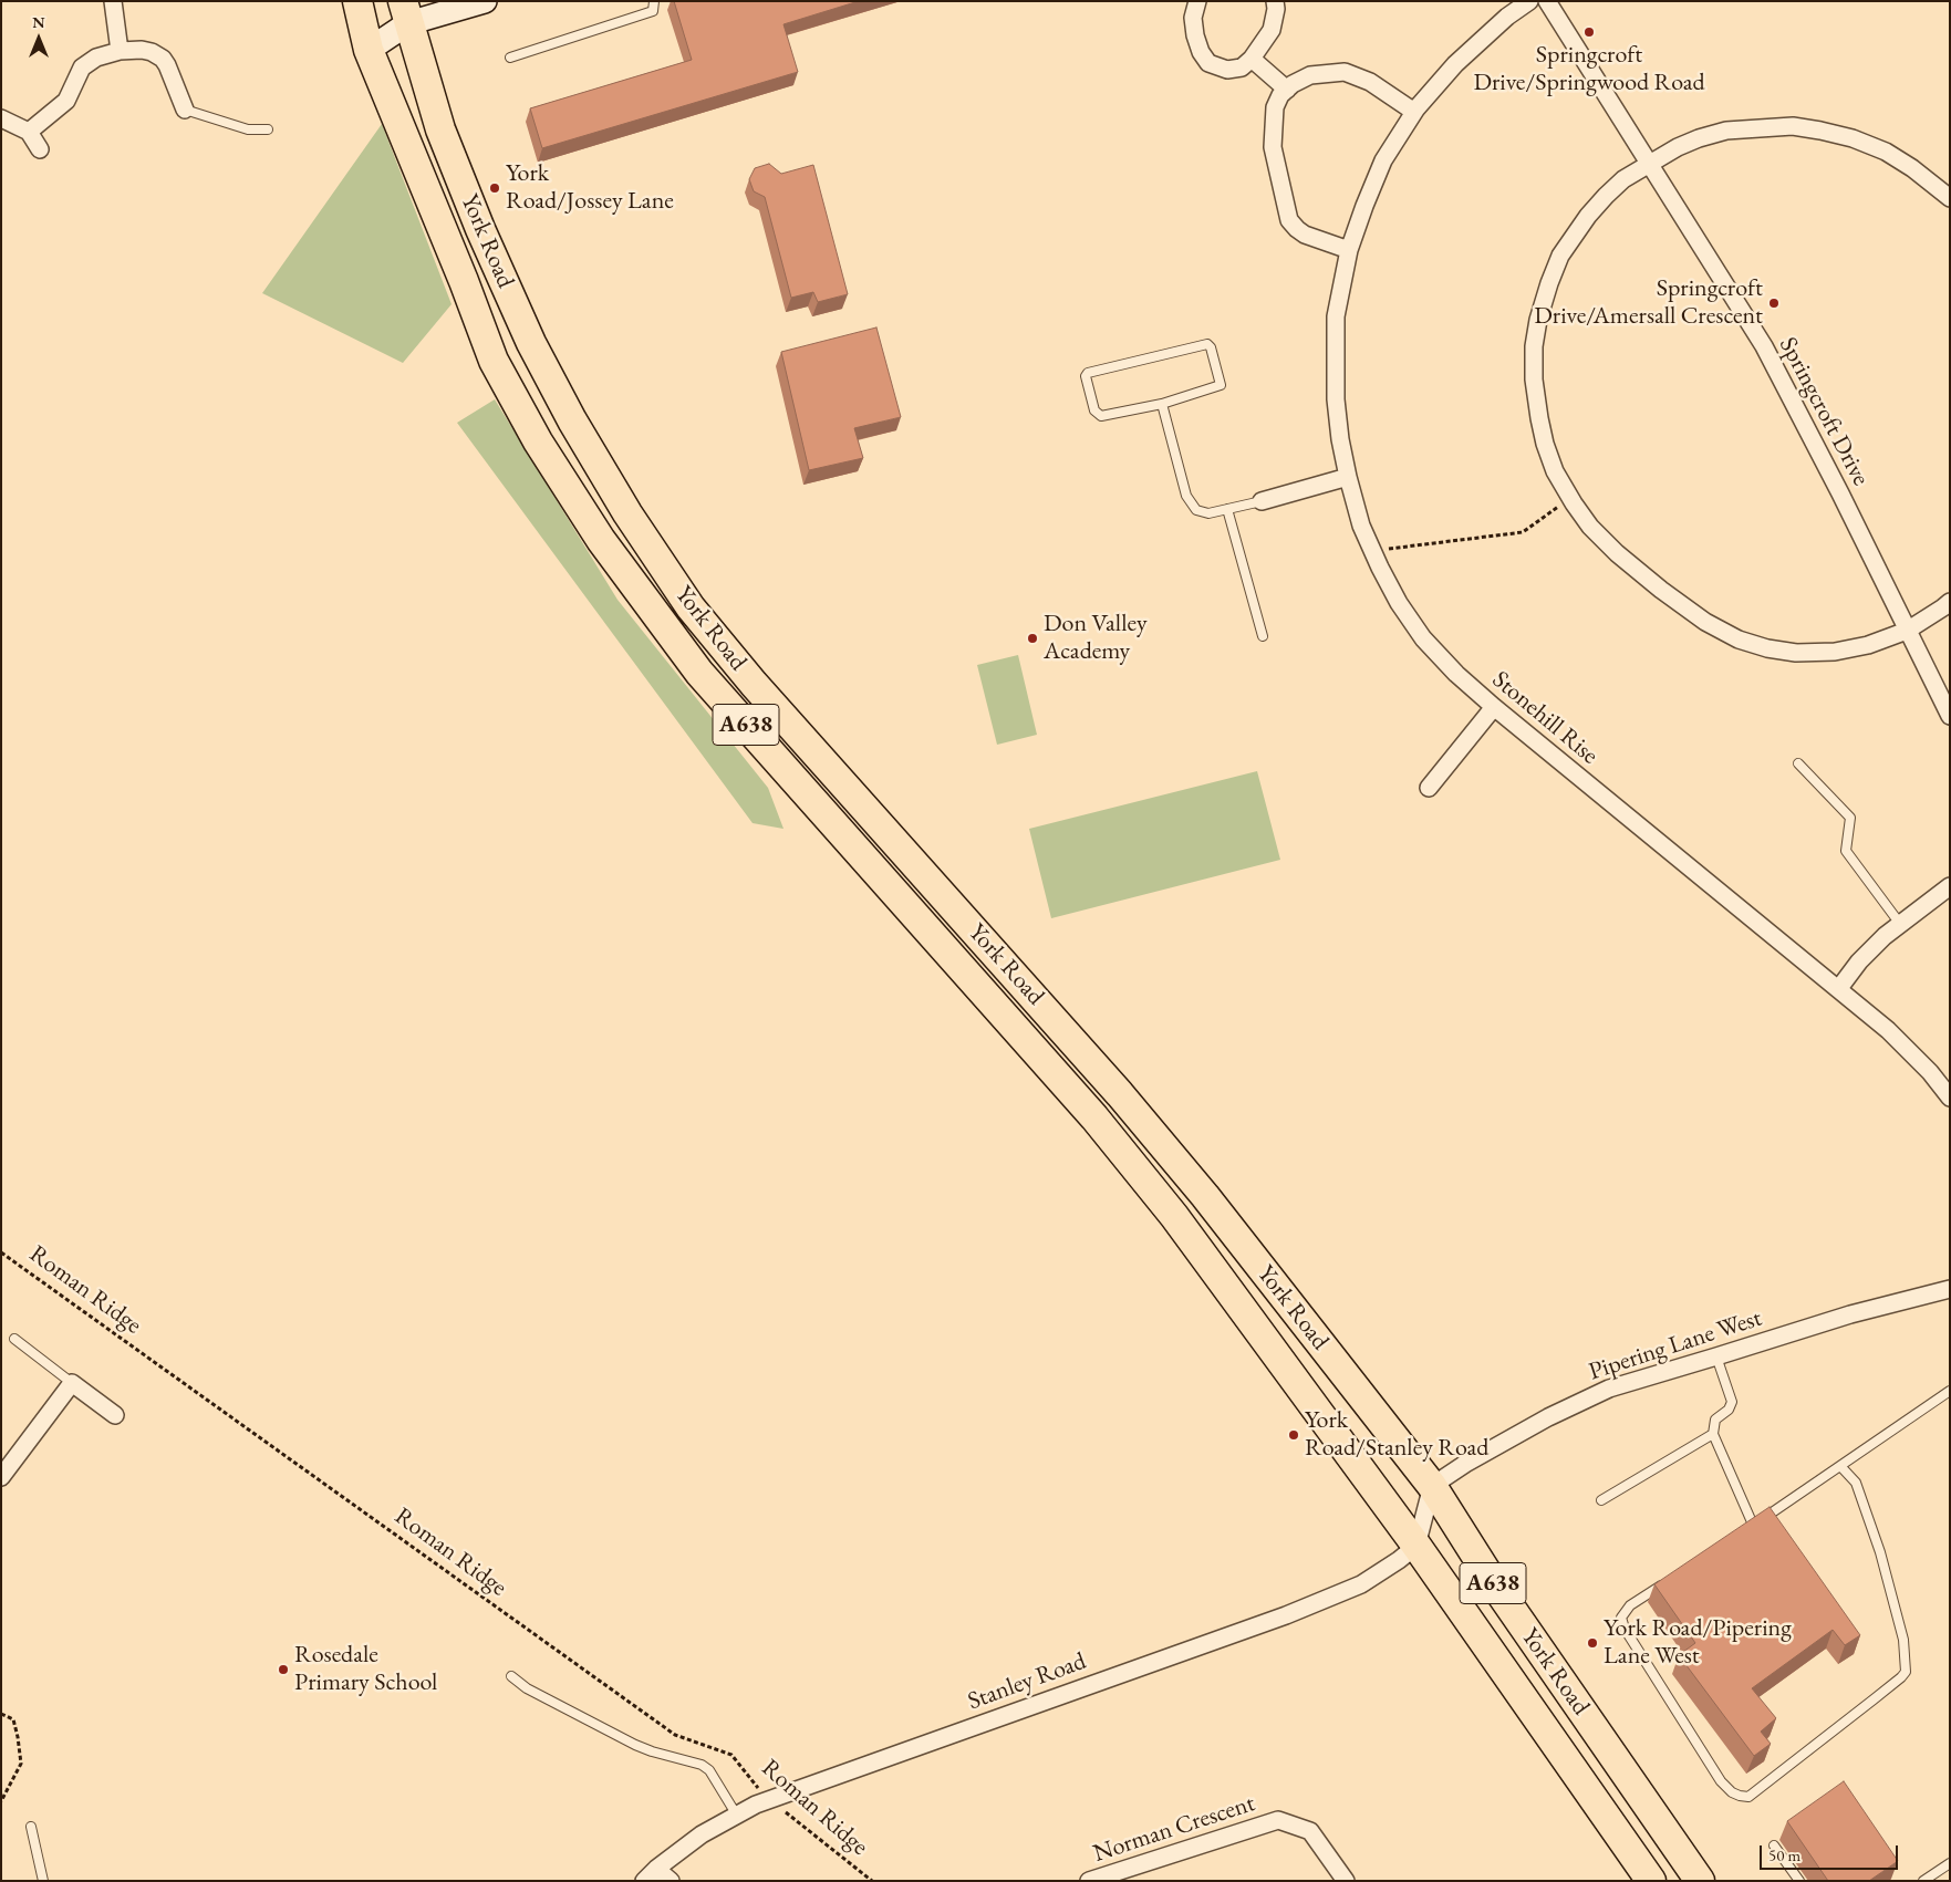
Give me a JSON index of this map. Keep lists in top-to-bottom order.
{
  "streets": {
    "highway": ["York Road", "A638"],
    "street": [
      "Springcroft Drive",
      "Stonehill Rise",
      "Pipering Lane West",
      "Stanley Road",
      "Norman Crescent"
    ],
    "path": ["Roman Ridge"]
  },
  "crossings": [
    ["York Road", "Pipering Lane West"],
    ["York Road", "Stanley Road"],
    ["Roman Ridge", "Stanley Road"]
  ],
  "places": [
    "Springcroft Drive/Springwood Road",
    "York Road/Jossey Lane",
    "Springcroft Drive/Amersall Crescent",
    "Don Valley Academy",
    "York Road/Stanley Road",
    "York Road/Pipering Lane West",
    "Rosedale Primary School"
  ],
  "scale_bar": "50 m",
  "north": "top"
}
